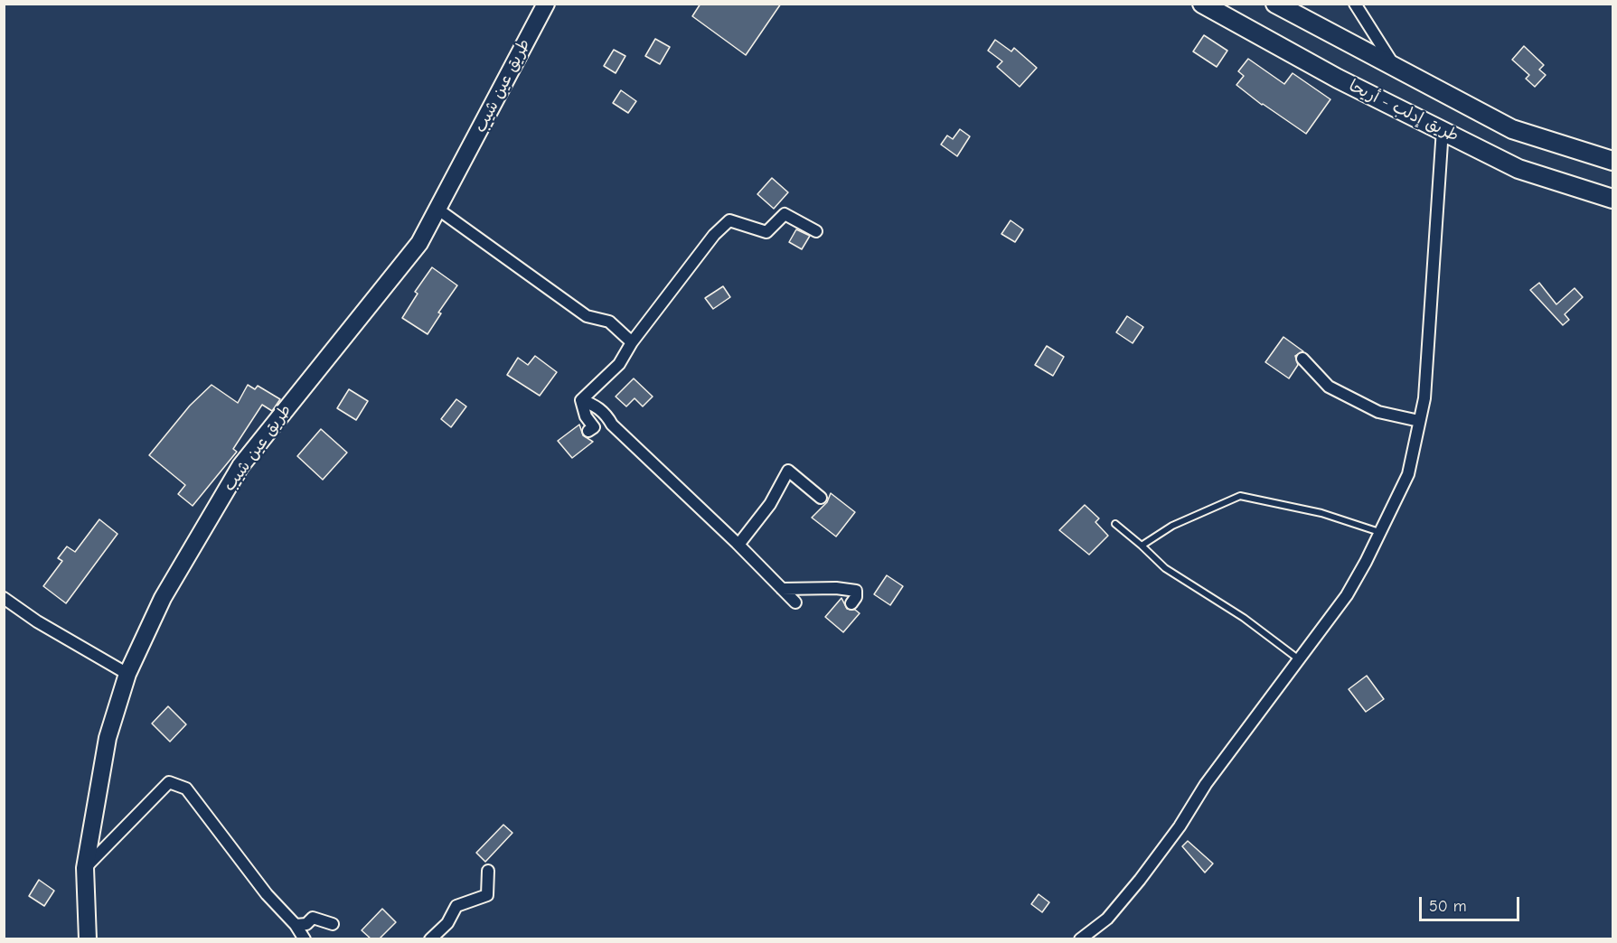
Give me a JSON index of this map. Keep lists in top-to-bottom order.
{
  "streets": {
    "main road": ["طريق عين شيب", "طريق إدلب - أريحا"]
  },
  "scale_bar": "50 m"
}
